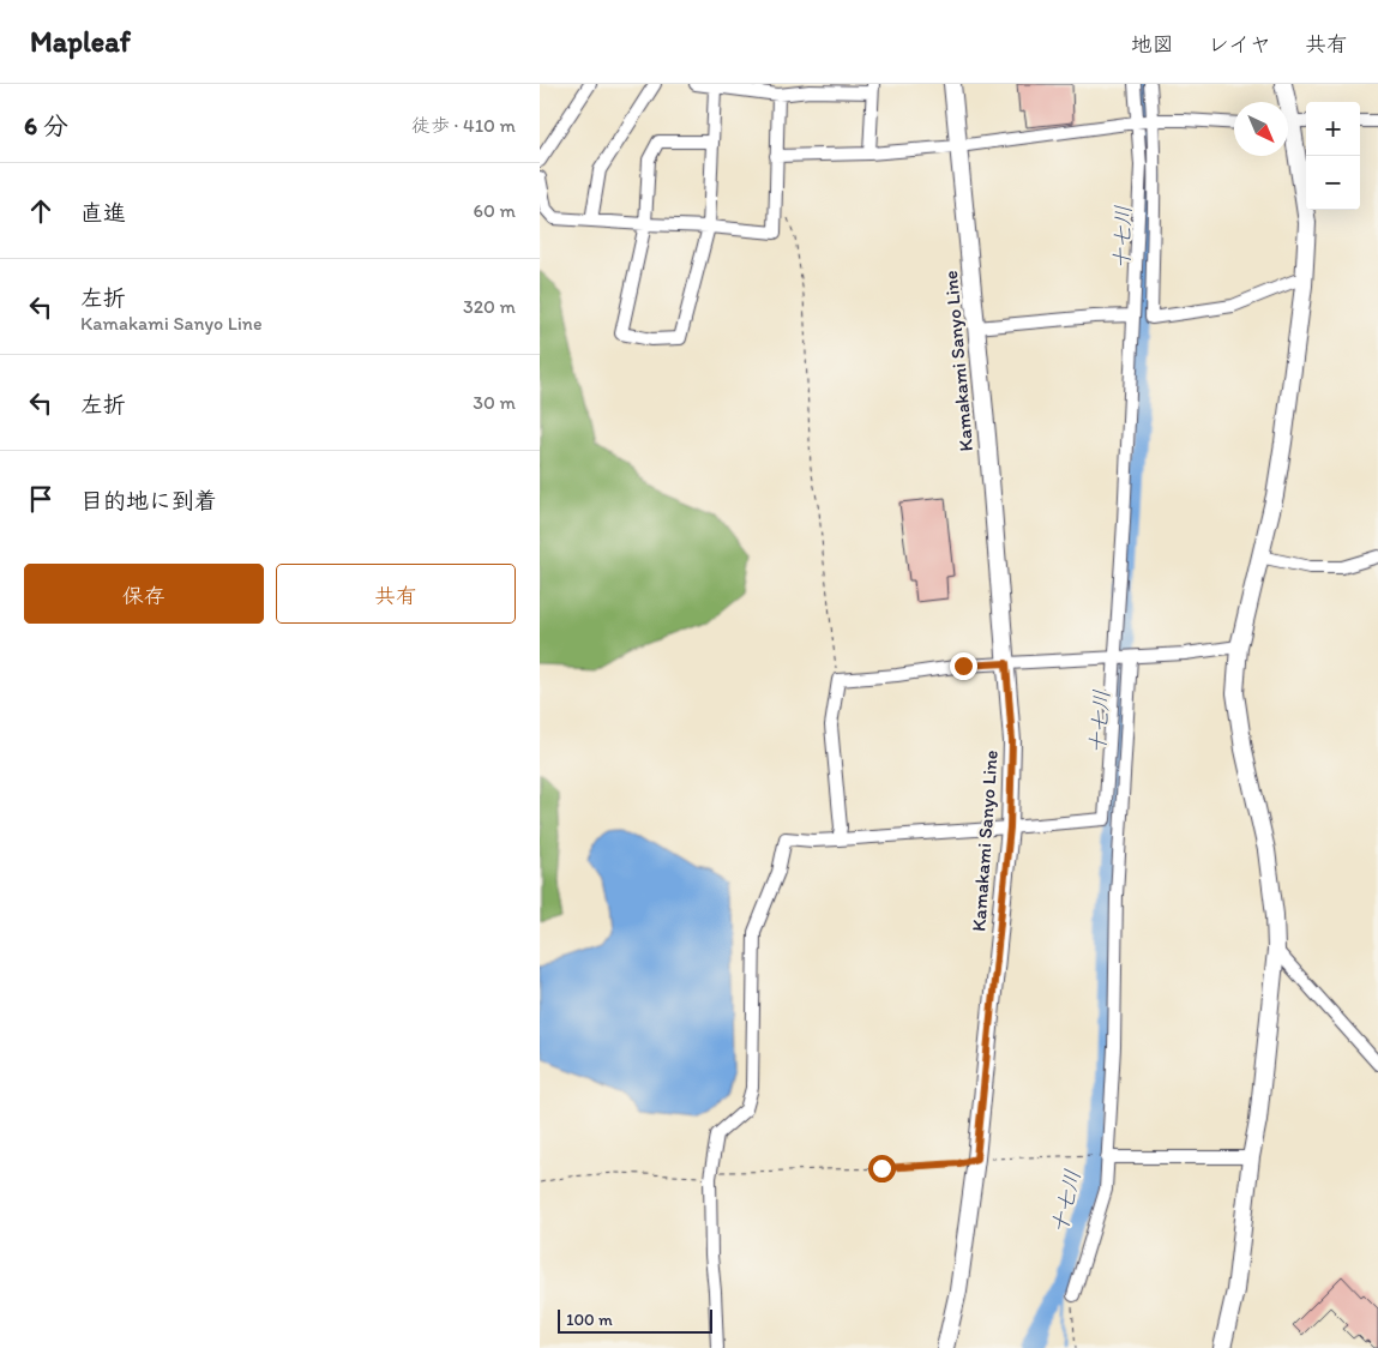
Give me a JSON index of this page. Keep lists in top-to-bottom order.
{
  "streets": {
    "street": ["Kamakami Sanyo Line"]
  },
  "water": ["十七川"],
  "scale_bar": "100 m",
  "north": "bottom right",
  "page": {
    "header": "Mapleaf",
    "nav": ["地図", "レイヤ", "共有"],
    "heading": ["6 分", "徒歩 · 410 m"],
    "map_buttons": ["+", "−"],
    "list": [
      ["直進", "60 m"],
      ["左折", "Kamakami Sanyo Line", "320 m"],
      ["左折", "30 m"],
      "目的地に到着"
    ],
    "buttons": ["保存", "共有"],
    "scale": "100 m"
  }
}
